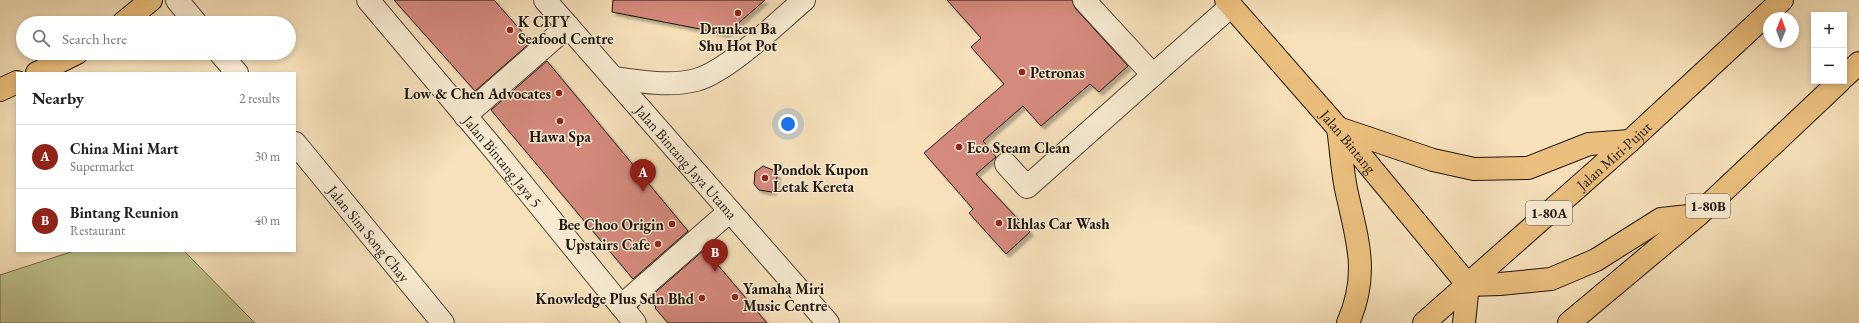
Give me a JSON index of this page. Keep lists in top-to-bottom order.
{
  "streets": {
    "main road": [
      "Jalan Bintang",
      "Jalan Miri-Pujut",
      "1-80B",
      "1-80A"
    ],
    "street": ["Jalan Bintang Jaya 5", "Jalan Bintang Jaya Utama", "Jalan Sim Song Chay"]
  },
  "crossings": [
    ["Jalan Bintang", "Jalan Miri-Pujut"]
  ],
  "places": [
    "Drunken Ba Shu Hot Pot",
    "K CITY Seafood Centre",
    "Petronas",
    "Low & Chen Advocates",
    "Hawa Spa",
    "Eco Steam Clean",
    "Pondok Kupon Letak Kereta",
    "Ikhlas Car Wash",
    "Bee Choo Origin",
    "Upstairs Cafe",
    "Yamaha Miri Music Centre",
    "Knowledge Plus Sdn Bhd"
  ],
  "north": "top",
  "page": {
    "map_buttons": ["+", "−"],
    "search": "Search here",
    "heading": ["Nearby", "2 results"],
    "list": [
      {
        "mark": "A",
        "name": "China Mini Mart",
        "note": "Supermarket",
        "value": "30 m"
      },
      {
        "mark": "B",
        "name": "Bintang Reunion",
        "note": "Restaurant",
        "value": "40 m"
      }
    ],
    "pins": ["A", "B"]
  }
}
